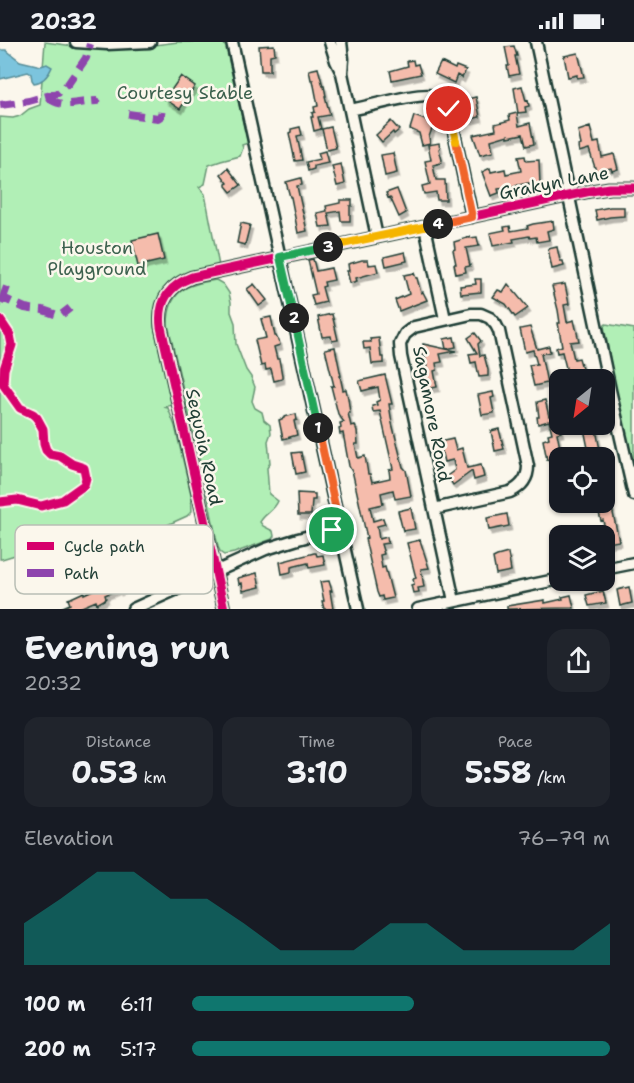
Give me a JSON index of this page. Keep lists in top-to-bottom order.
{
  "streets": {
    "street": ["Grakyn Lane", "Sagamore Road", "Sequoia Road"]
  },
  "crossings": [
    ["Grakyn Lane", "Sequoia Road"]
  ],
  "parks": ["Courtesy Stable", "Houston Playground"],
  "legend": ["Cycle path", "Path"],
  "north": "bottom left",
  "page": {
    "status": "20:32",
    "pins": [
      "4",
      "3",
      "2",
      "1"
    ],
    "heading": ["Evening run", "20:32"],
    "stats": [
      ["Distance", "0.53 km"],
      ["Time", "3:10"],
      ["Pace", "5:58 /km"]
    ],
    "chart": ["Elevation", "76–79 m"],
    "list": [
      {
        "name": "100 m",
        "note": "6:11"
      },
      {
        "name": "200 m",
        "note": "5:17"
      }
    ]
  }
}
